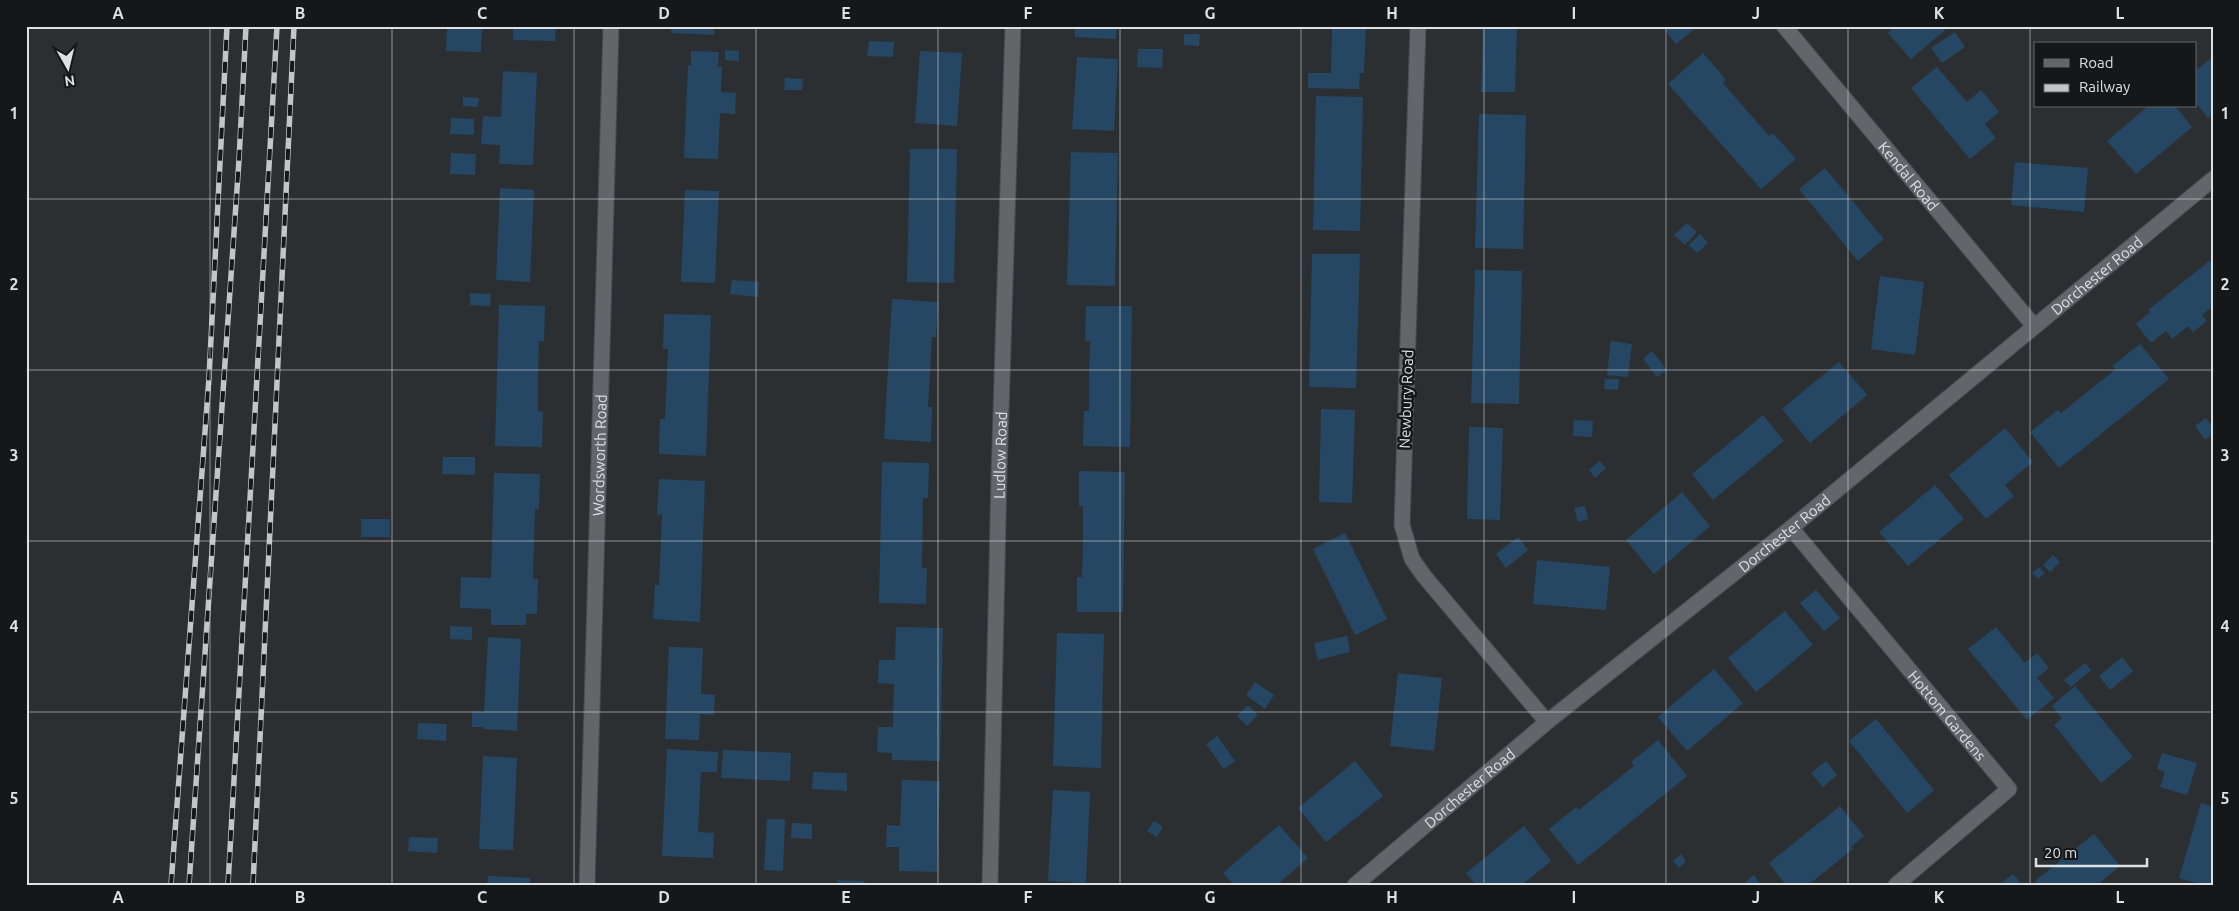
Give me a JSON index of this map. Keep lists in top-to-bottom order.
{
  "streets": {
    "street": [
      "Kendal Road",
      "Dorchester Road",
      "Newbury Road",
      "Wordsworth Road",
      "Ludlow Road",
      "Hottom Gardens"
    ]
  },
  "crossings": [
    ["Kendal Road", "Dorchester Road"],
    ["Dorchester Road", "Newbury Road"],
    ["Dorchester Road", "Hottom Gardens"]
  ],
  "legend": ["Road", "Railway"],
  "scale_bar": "20 m",
  "north": "bottom",
  "grid": {
    "columns": [
      "A",
      "B",
      "C",
      "D",
      "E",
      "F",
      "G",
      "H",
      "I",
      "J",
      "K",
      "L"
    ],
    "rows": [
      "1",
      "2",
      "3",
      "4",
      "5"
    ]
  }
}
